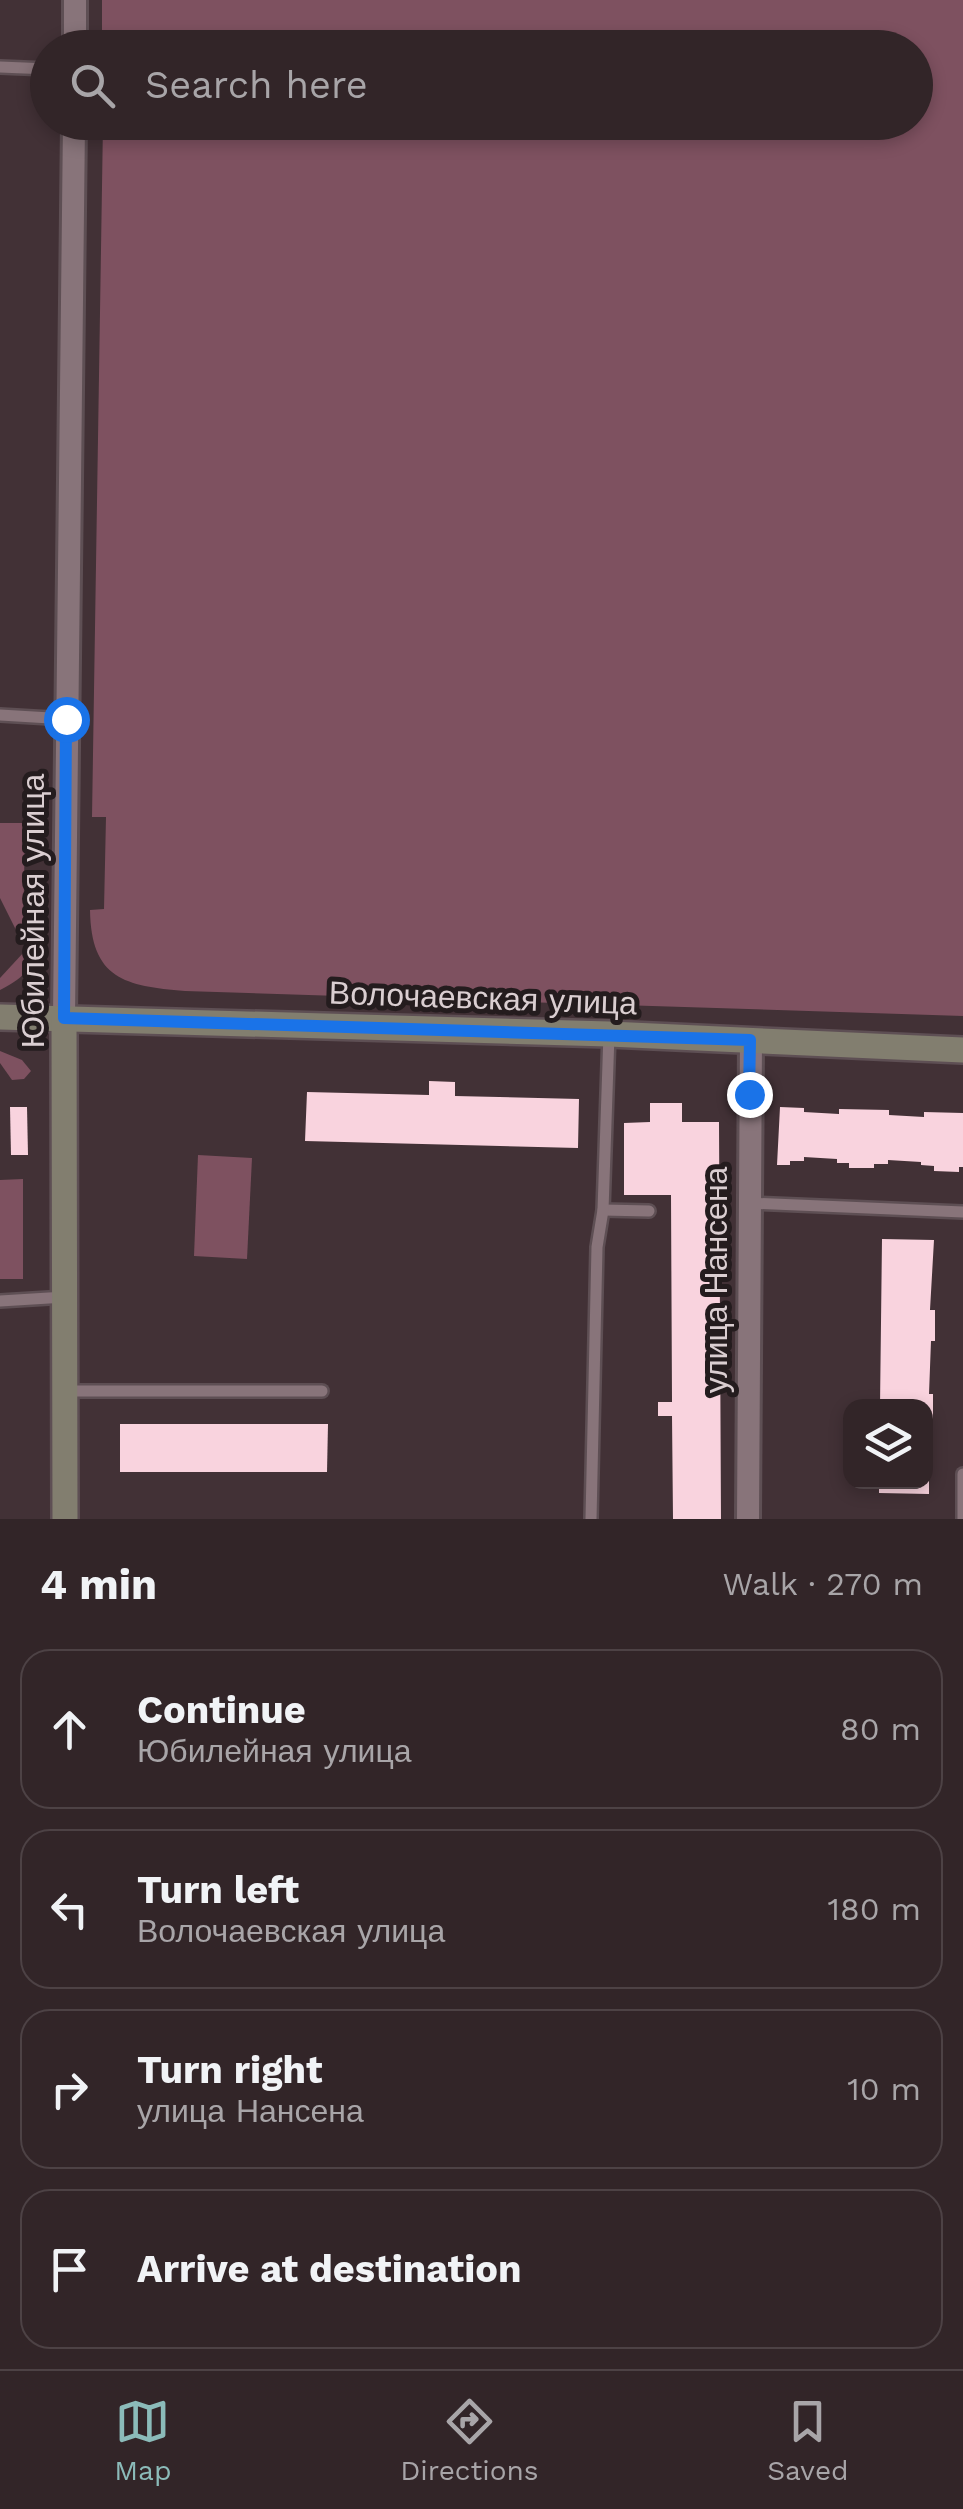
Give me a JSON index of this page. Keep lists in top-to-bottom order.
{
  "streets": {
    "street": ["Юбилейная улица", "Волочаевская улица", "улица Нансена"]
  },
  "crossings": [
    ["Юбилейная улица", "Волочаевская улица"],
    ["Волочаевская улица", "улица Нансена"]
  ],
  "page": {
    "search": "Search here",
    "heading": ["4 min", "Walk · 270 m"],
    "list": [
      ["Continue", "Юбилейная улица", "80 m"],
      ["Turn left", "Волочаевская улица", "180 m"],
      ["Turn right", "улица Нансена", "10 m"],
      "Arrive at destination"
    ],
    "nav": ["Map", "Directions", "Saved"]
  }
}
